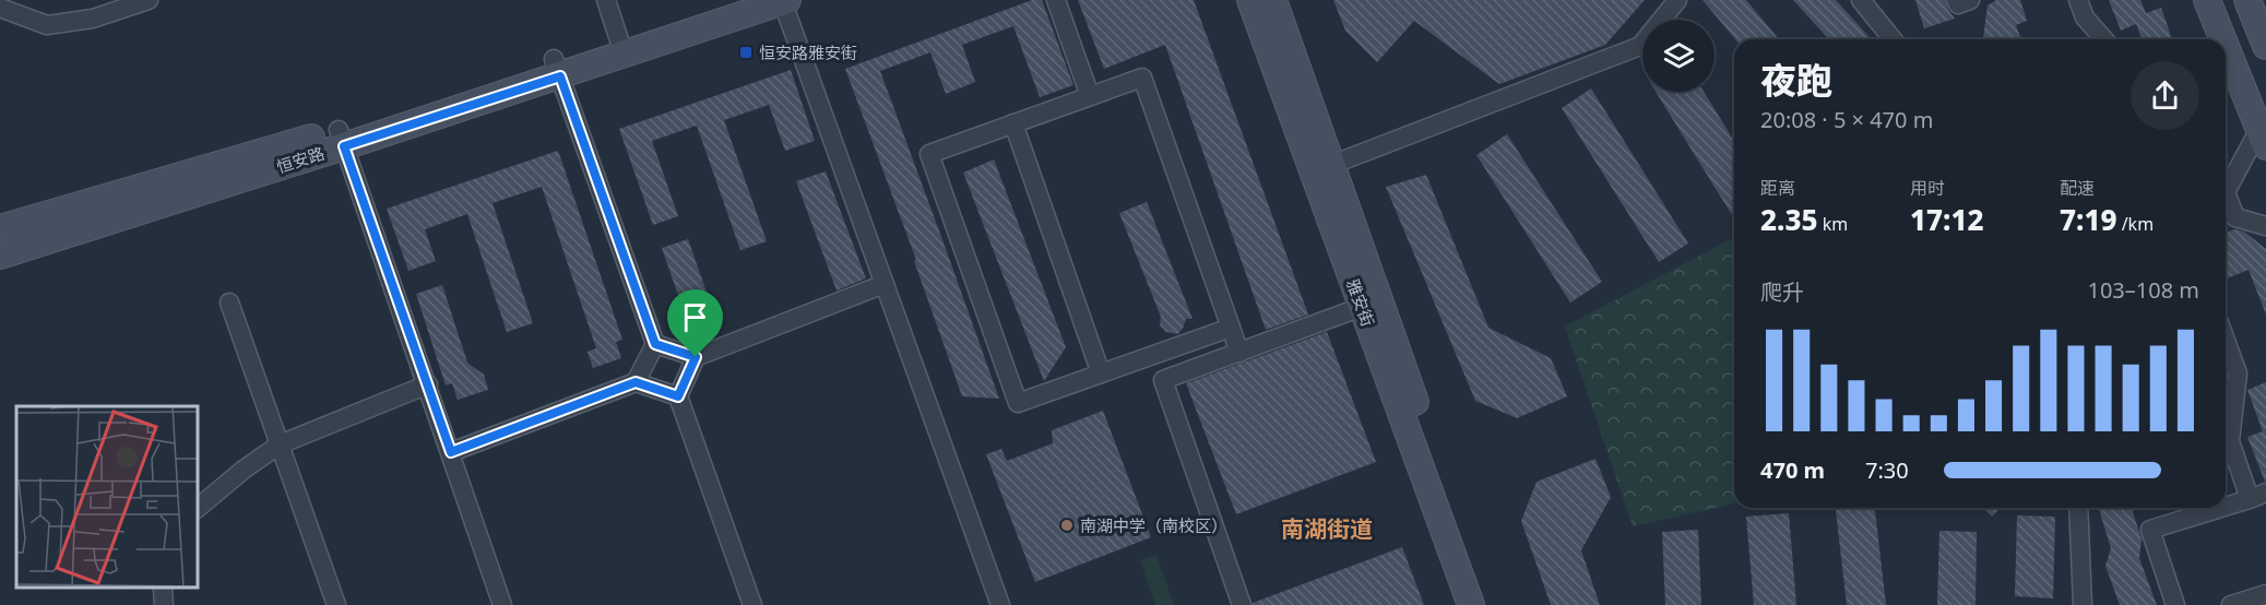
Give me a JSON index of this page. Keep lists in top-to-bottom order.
{
  "streets": {
    "main road": ["恒安路", "雅安街"]
  },
  "districts": ["南湖街道"],
  "places": {
    "transit": ["恒安路雅安街"],
    "other": ["南湖中学（南校区）"]
  },
  "page": {
    "heading": ["夜跑", "20:08 · 5 × 470 m"],
    "stats": [
      ["距离", "2.35 km"],
      ["用时", "17:12"],
      ["配速", "7:19 /km"]
    ],
    "chart": ["爬升", "103–108 m"],
    "list": [
      {
        "name": "470 m",
        "note": "7:30"
      }
    ]
  }
}
